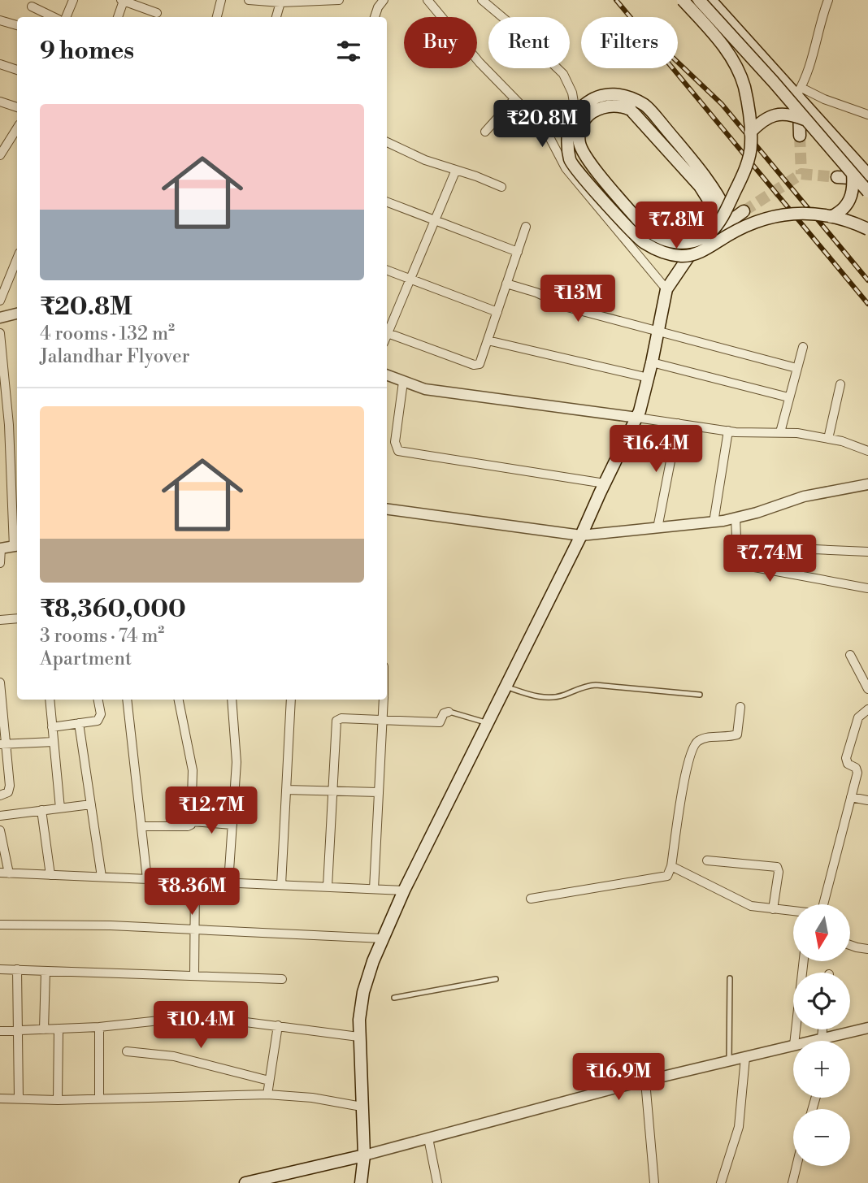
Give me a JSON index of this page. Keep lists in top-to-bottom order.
{
  "north": "bottom",
  "page": {
    "chip": ["Buy", "Rent", "Filters"],
    "heading": "9 homes",
    "list": [
      {
        "name": "₹20.8M",
        "note": "4 rooms · 132 m² · Jalandhar Flyover"
      },
      {
        "name": "₹8,360,000",
        "note": "3 rooms · 74 m² · Apartment"
      }
    ],
    "price": [
      "₹20.8M",
      "₹7.8M",
      "₹13M",
      "₹16.4M",
      "₹7.74M",
      "₹12.7M",
      "₹8.36M",
      "₹10.4M",
      "₹16.9M"
    ],
    "map_buttons": ["+", "−"]
  }
}
